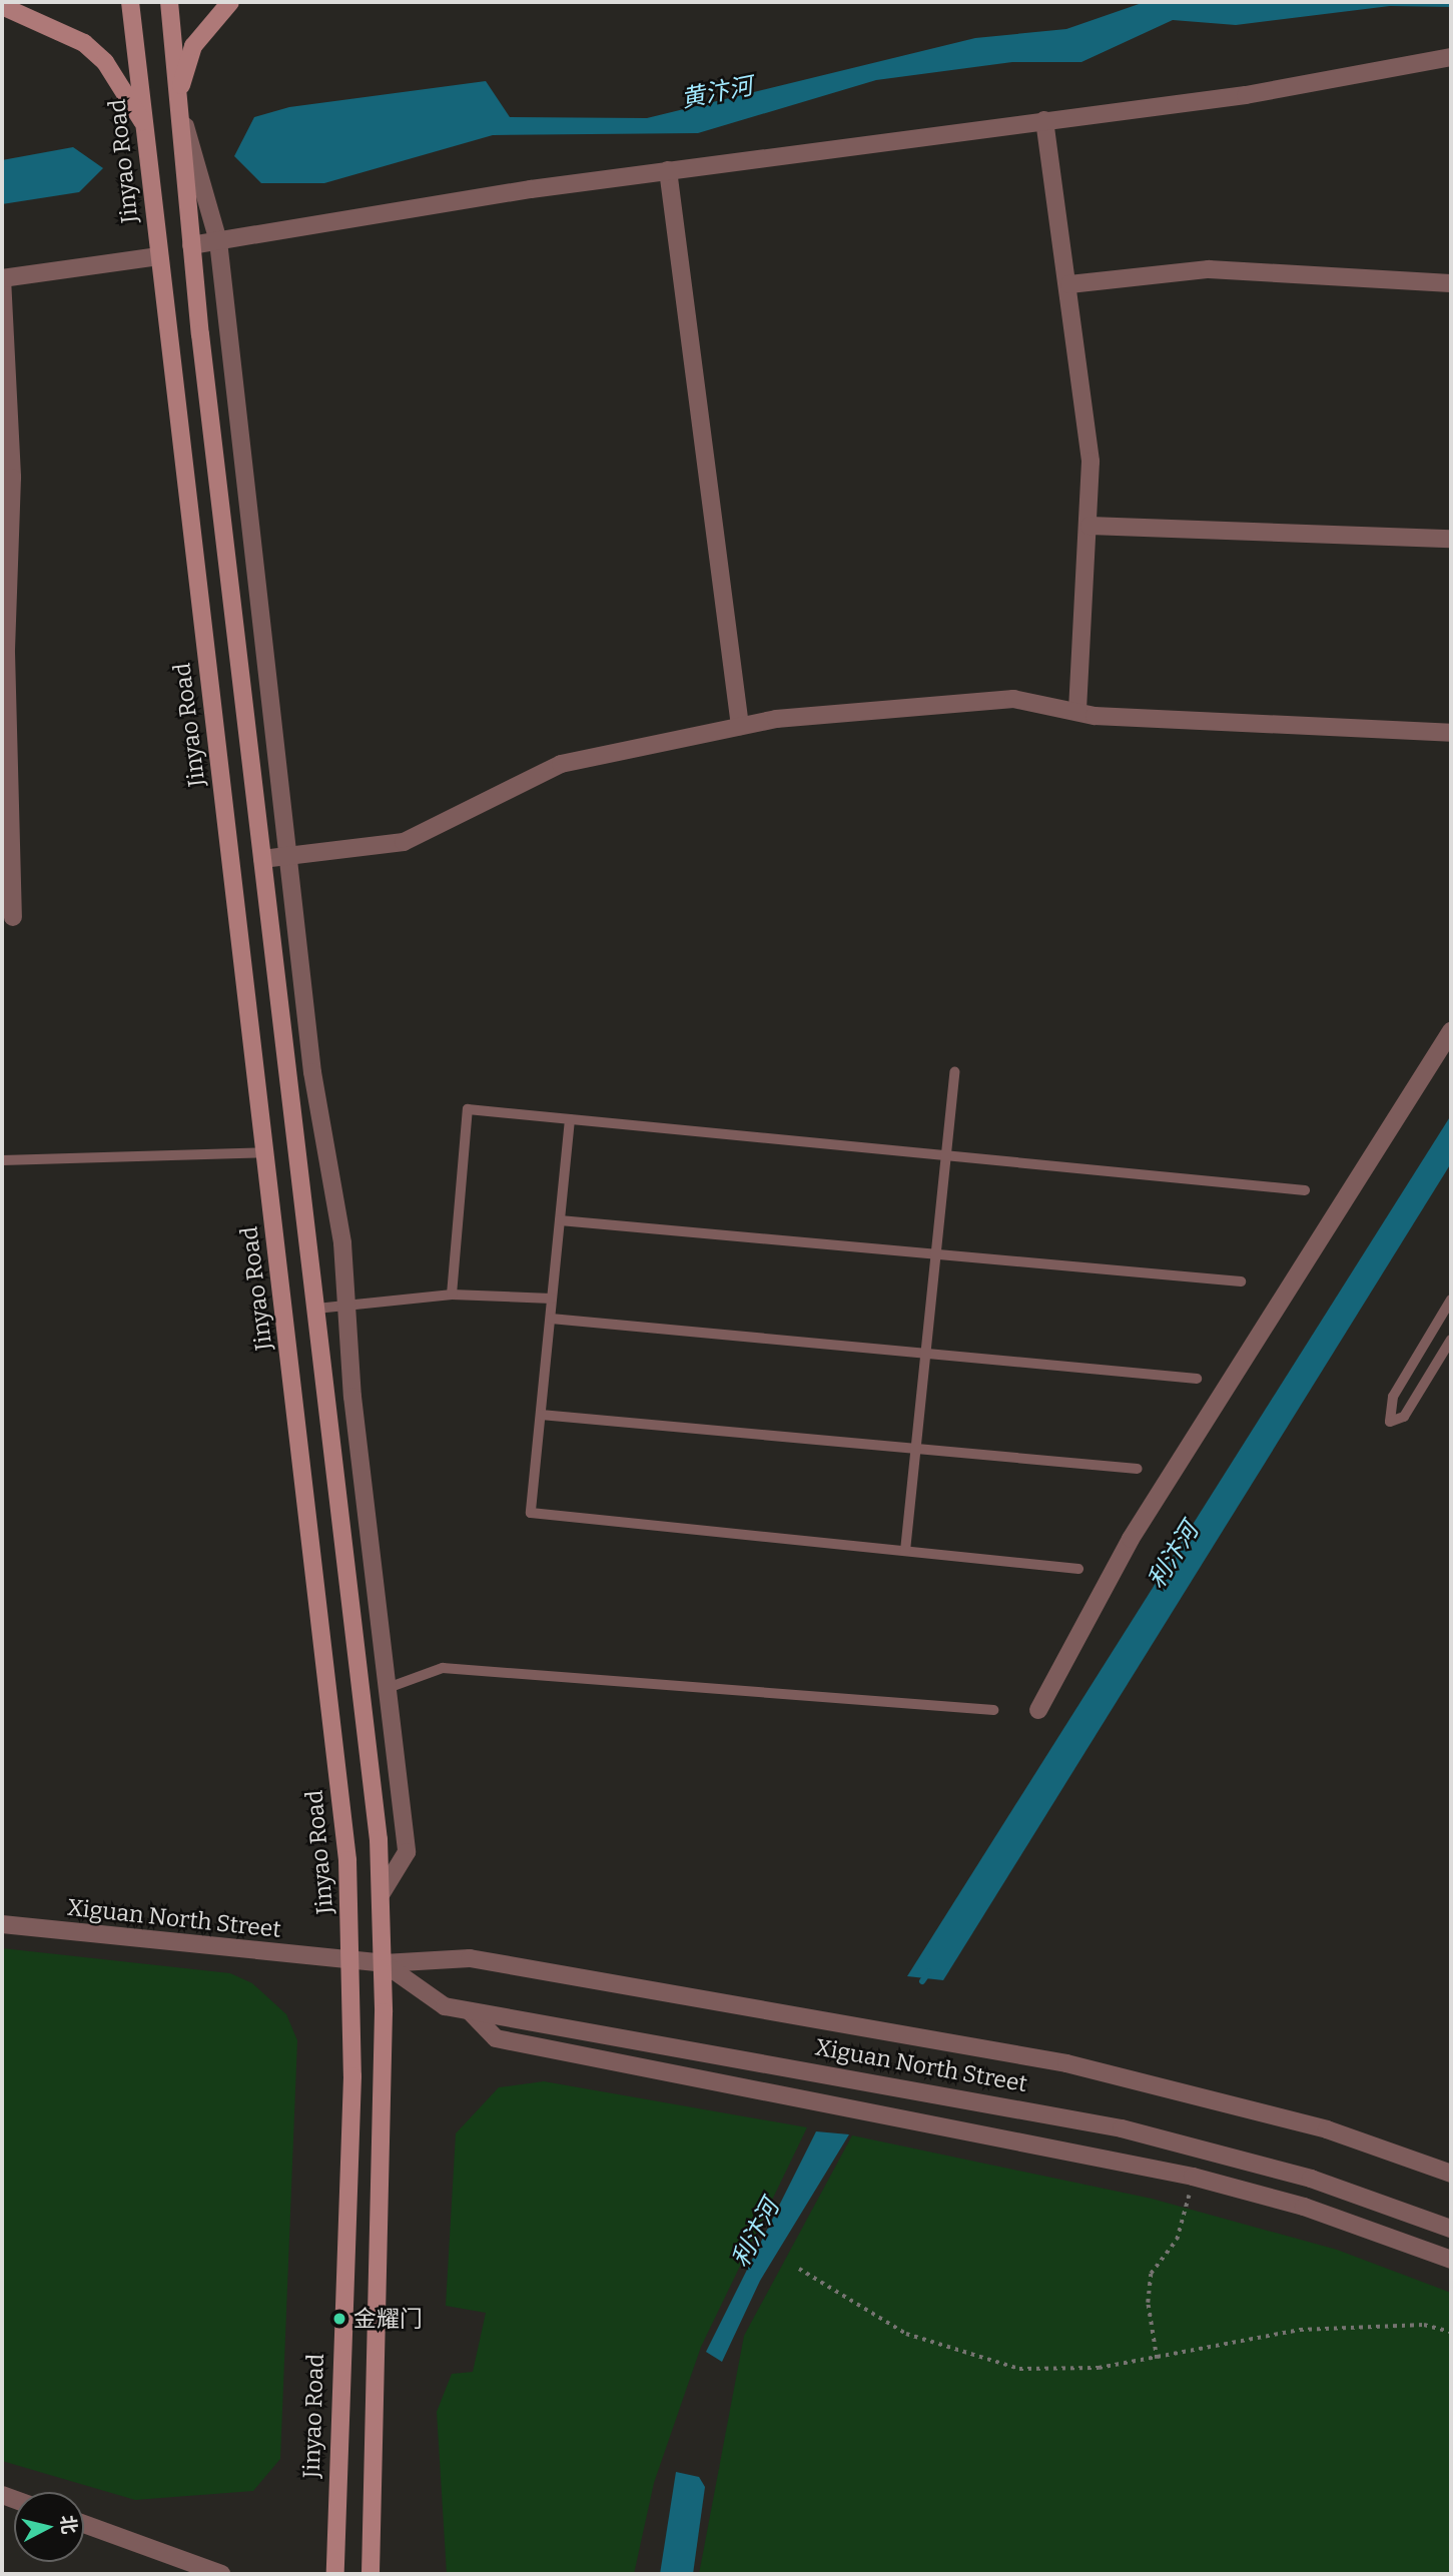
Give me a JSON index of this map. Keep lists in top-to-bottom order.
{
  "streets": {
    "main road": ["Jinyao Road"],
    "street": ["Xiguan North Street"]
  },
  "crossings": [
    ["Jinyao Road", "Xiguan North Street"]
  ],
  "water": ["黄汴河", "利汴河"],
  "places": ["金耀门"],
  "north": "right"
}
